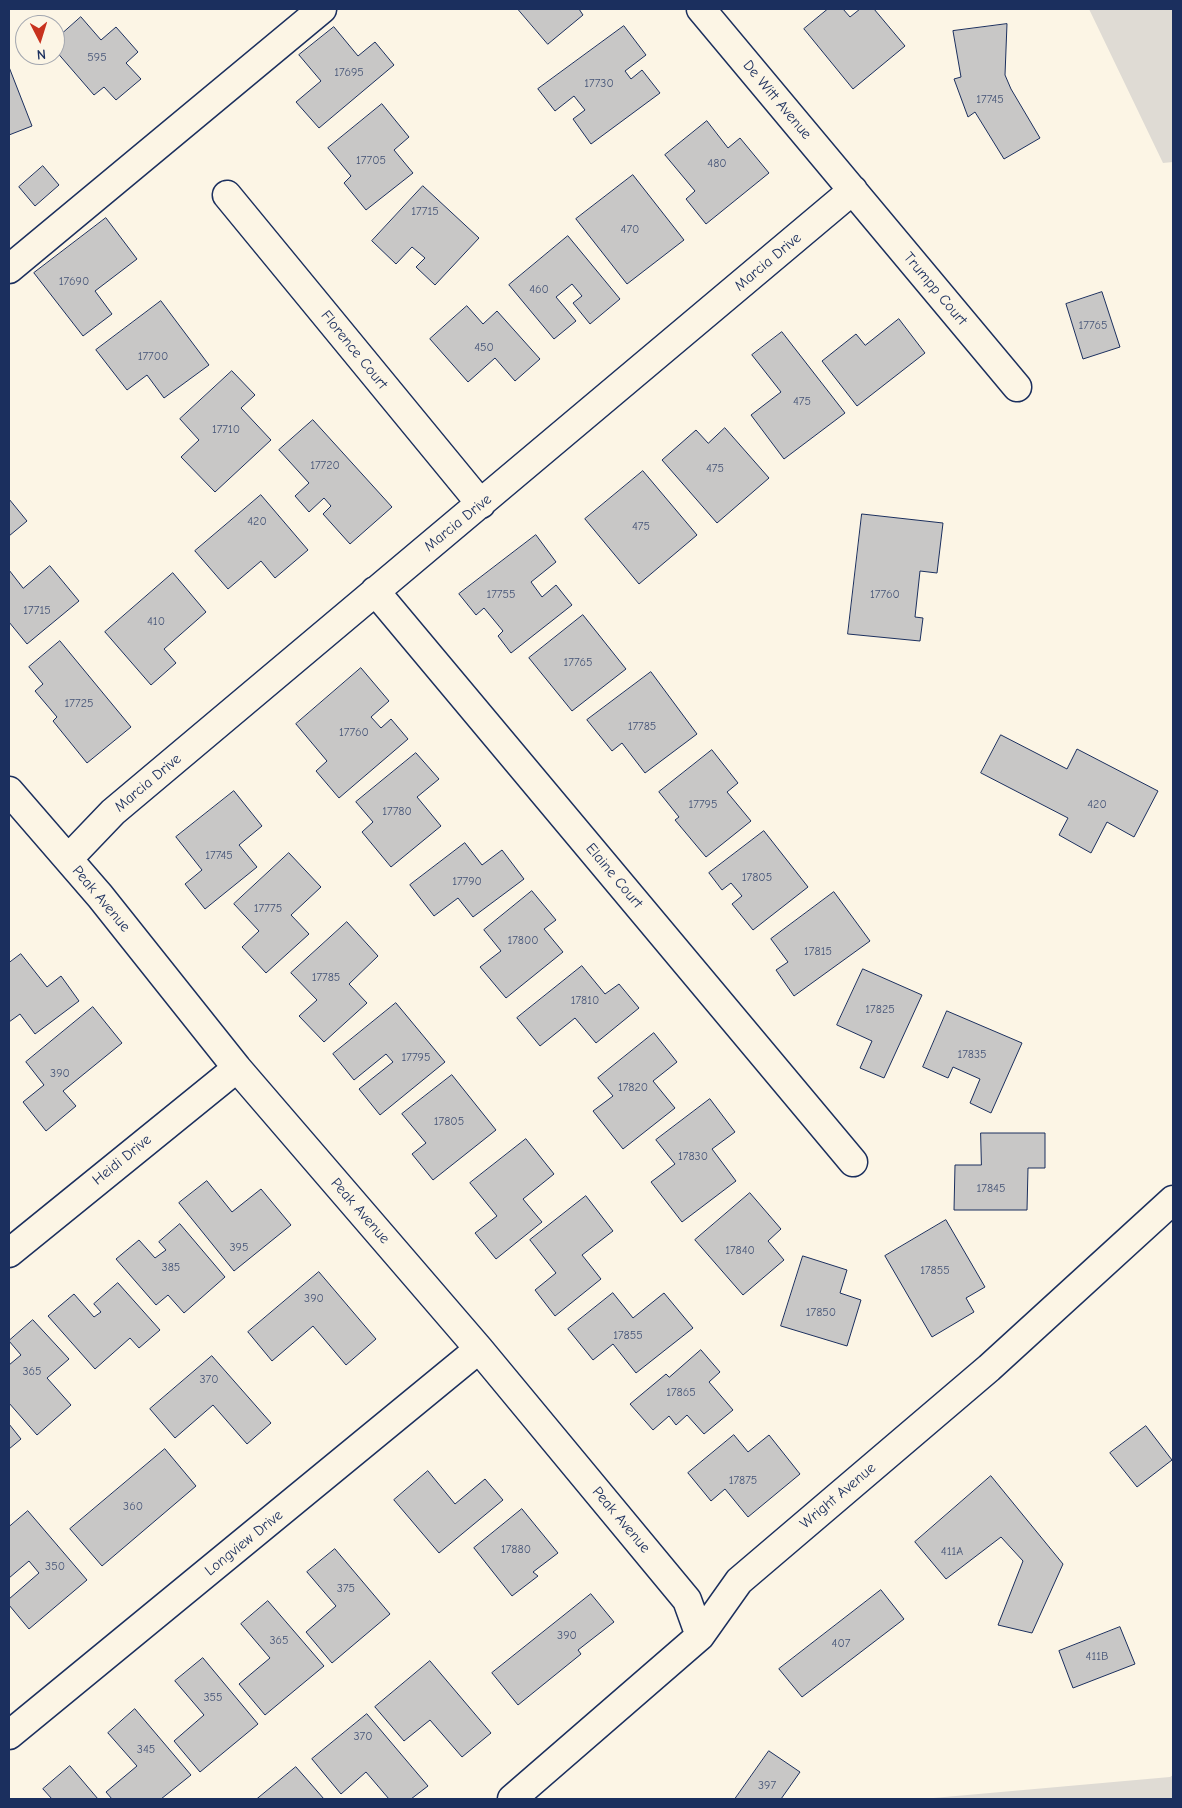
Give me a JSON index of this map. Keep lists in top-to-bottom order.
{
  "streets": {
    "street": [
      "De Witt Avenue",
      "Marcia Drive",
      "Trumpp Court",
      "Florence Court",
      "Elaine Court",
      "Peak Avenue",
      "Heidi Drive",
      "Wright Avenue",
      "Longview Drive"
    ]
  },
  "crossings": [
    ["De Witt Avenue", "Marcia Drive"],
    ["De Witt Avenue", "Trumpp Court"],
    ["Marcia Drive", "Trumpp Court"],
    ["Marcia Drive", "Florence Court"],
    ["Marcia Drive", "Elaine Court"],
    ["Marcia Drive", "Peak Avenue"],
    ["Peak Avenue", "Heidi Drive"],
    ["Peak Avenue", "Wright Avenue"],
    ["Peak Avenue", "Longview Drive"]
  ],
  "house_numbers": [
    "595",
    "17695",
    "17730",
    "17745",
    "17705",
    "480",
    "17715",
    "470",
    "17690",
    "460",
    "17765",
    "450",
    "17700",
    "475",
    "17710",
    "17720",
    "475",
    "420",
    "475",
    "17755",
    "17760",
    "17715",
    "410",
    "17765",
    "17725",
    "17785",
    "17760",
    "17795",
    "420",
    "17780",
    "17745",
    "17805",
    "17790",
    "17775",
    "17800",
    "17815",
    "17785",
    "17810",
    "17825",
    "17835",
    "17795",
    "390",
    "17820",
    "17805",
    "17830",
    "17845",
    "395",
    "17840",
    "385",
    "17855",
    "390",
    "17850",
    "17855",
    "365",
    "370",
    "17865",
    "17875",
    "360",
    "17880",
    "411A",
    "350",
    "375",
    "390",
    "365",
    "407",
    "411B",
    "355",
    "370",
    "345",
    "397"
  ],
  "north": "bottom"
}
